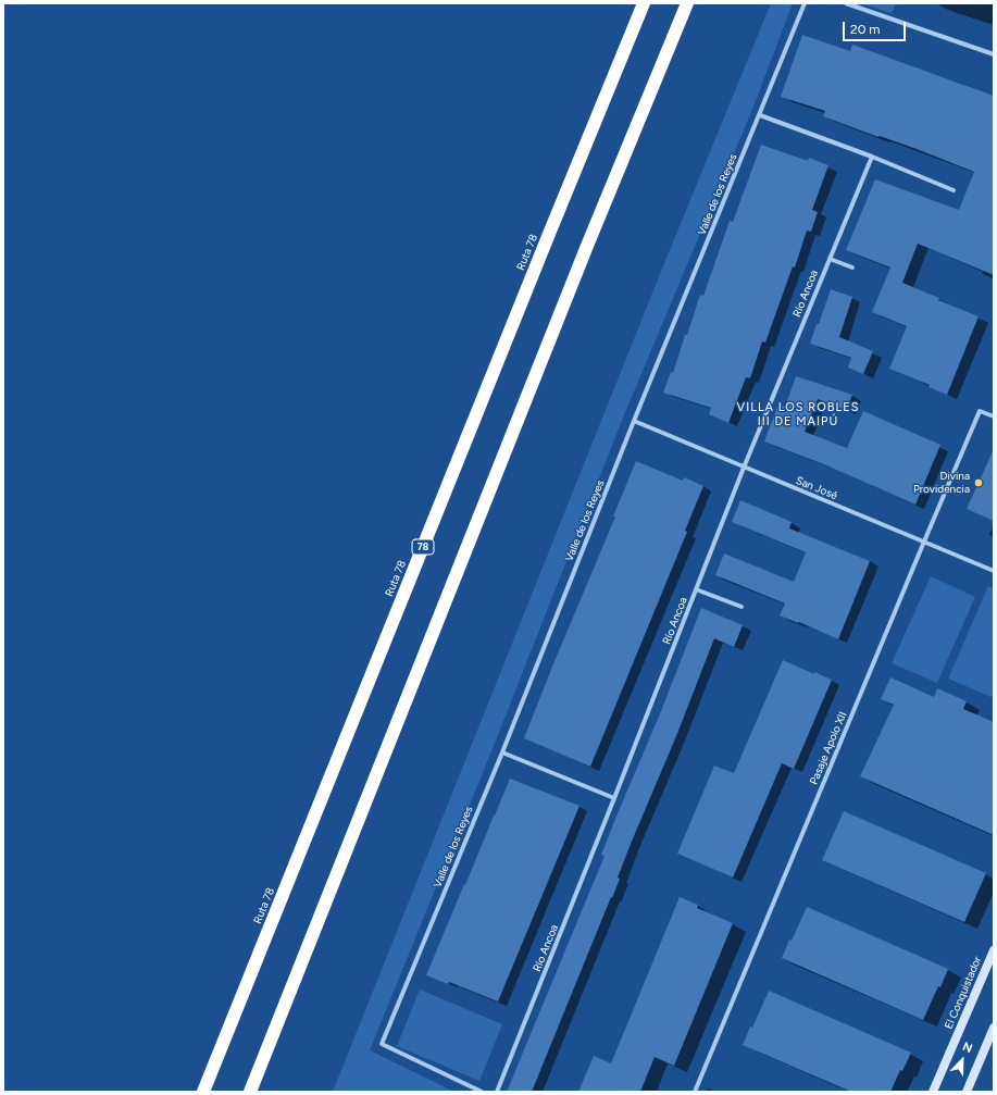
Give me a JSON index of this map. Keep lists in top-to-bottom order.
{
  "streets": {
    "highway": ["Ruta 78", "78"],
    "main road": ["El Conquistador"],
    "street": [
      "Valle de los Reyes",
      "Río Ancoa",
      "San José",
      "Pasaje Apolo XII"
    ]
  },
  "crossings": [
    ["Valle de los Reyes", "San José"],
    ["Río Ancoa", "San José"],
    ["San José", "Pasaje Apolo XII"]
  ],
  "districts": ["VILLA LOS ROBLES III DE MAIPÚ"],
  "places": ["Divina Providencia"],
  "scale_bar": "20 m",
  "north": "top right"
}
